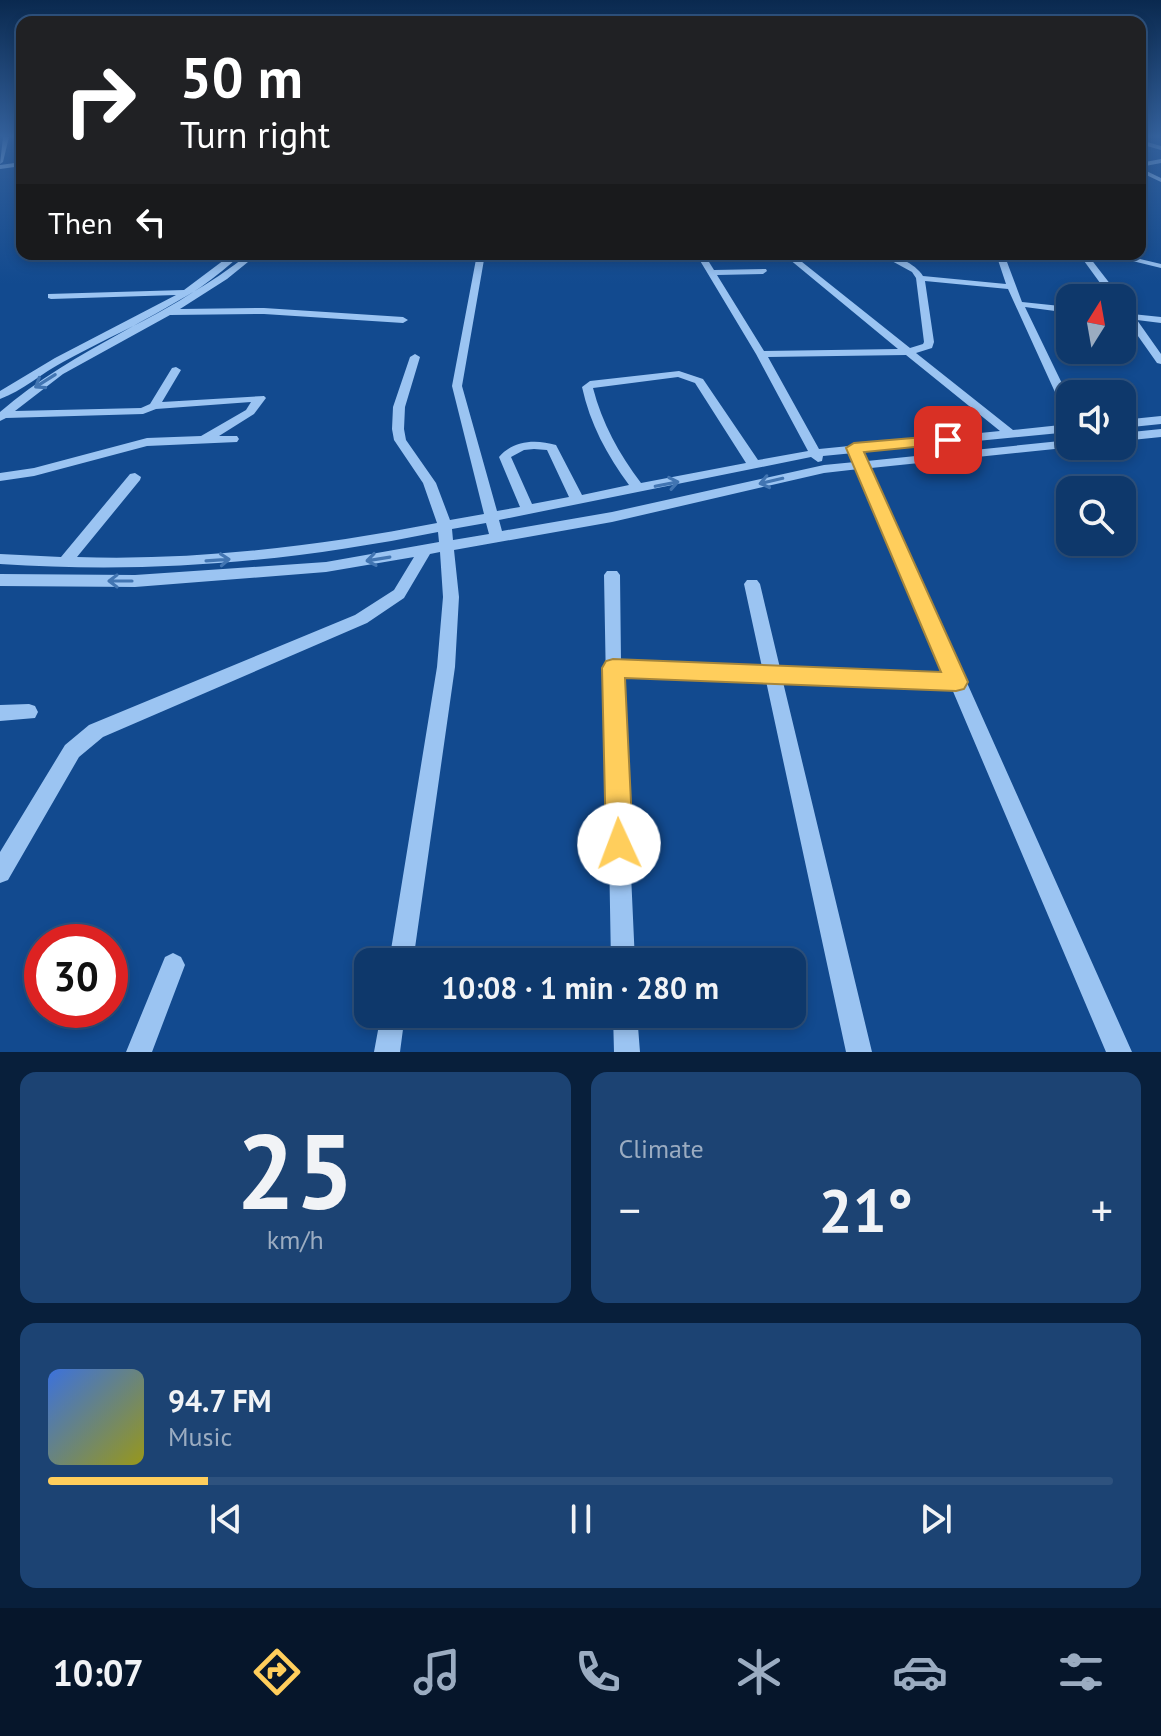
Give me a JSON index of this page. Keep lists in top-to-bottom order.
{
  "north": "top",
  "page": {
    "turn": ["50 m", "Turn right"],
    "then": "Then",
    "limit": "30",
    "trip": "10:08 · 1 min · 280 m",
    "tile": [
      ["25", "km/h"],
      "Climate"
    ],
    "heat": ["−", "21°", "+"],
    "song": ["94.7 FM", "Music"],
    "tabs": "10:07"
  }
}
